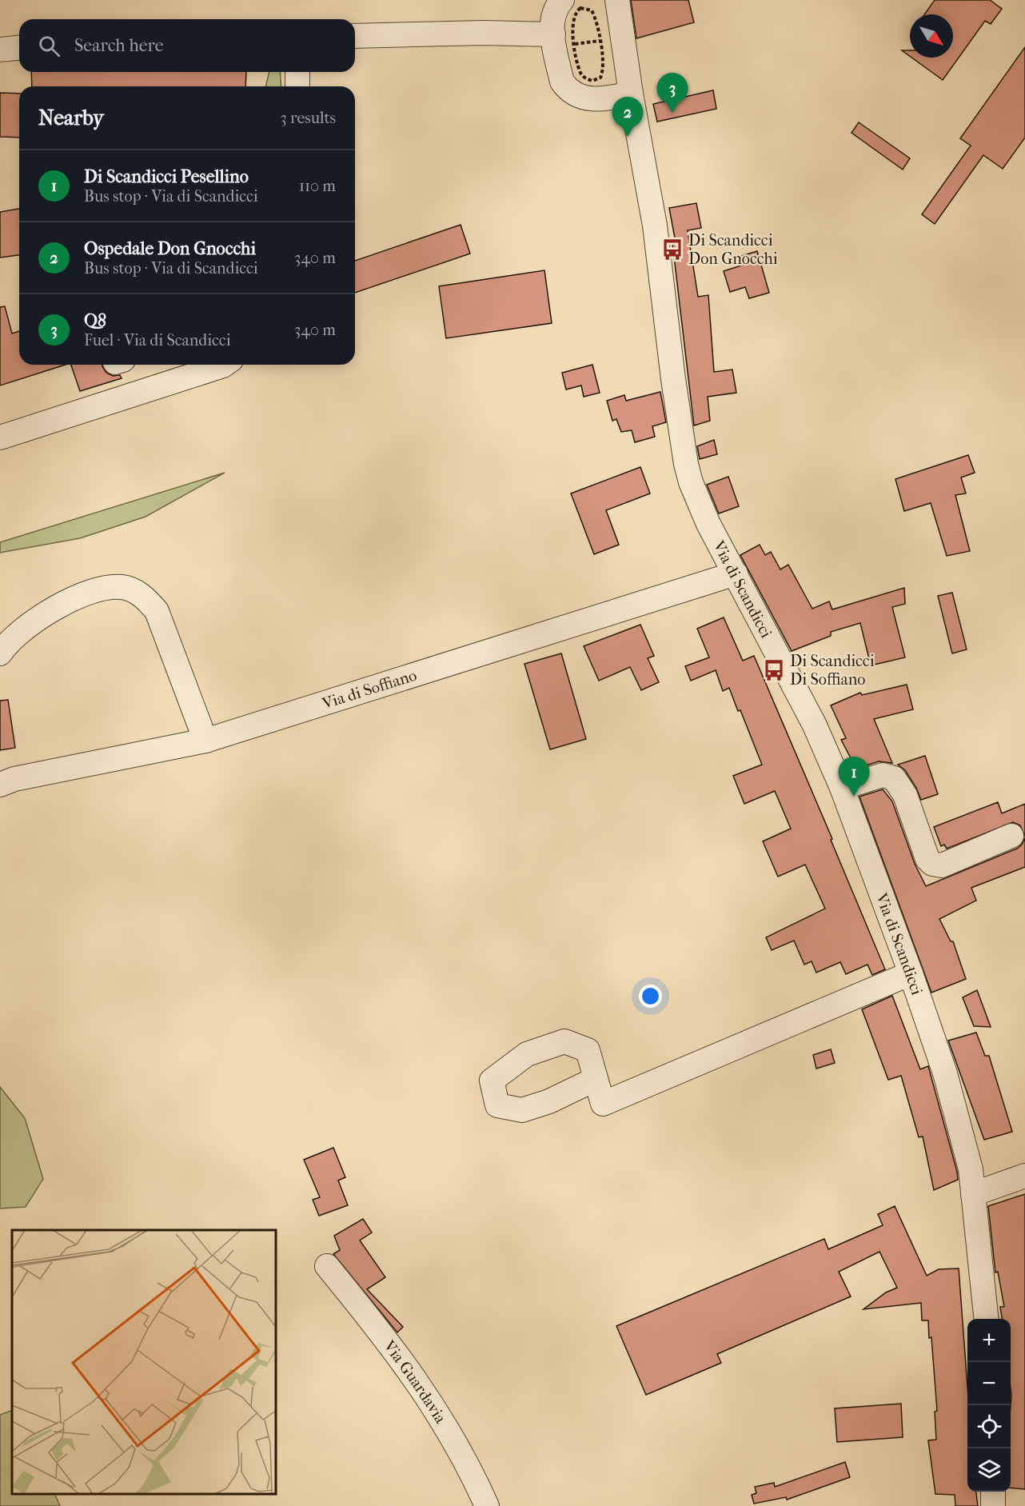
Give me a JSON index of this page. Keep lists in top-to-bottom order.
{
  "streets": {
    "street": ["Via di Scandicci", "Via di Soffiano", "Via Guardavia"]
  },
  "crossings": [
    ["Via di Scandicci", "Via di Soffiano"]
  ],
  "places": {
    "bus stop": ["Di Scandicci Don Gnocchi", "Di Scandicci Di Soffiano"]
  },
  "north": "bottom right",
  "page": {
    "search": "Search here",
    "pins": ["3", "2", "1"],
    "heading": ["Nearby", "3 results"],
    "list": [
      {
        "mark": "1",
        "name": "Di Scandicci Pesellino",
        "note": "Bus stop · Via di Scandicci",
        "value": "110 m"
      },
      {
        "mark": "2",
        "name": "Ospedale Don Gnocchi",
        "note": "Bus stop · Via di Scandicci",
        "value": "340 m"
      },
      {
        "mark": "3",
        "name": "Q8",
        "note": "Fuel · Via di Scandicci",
        "value": "340 m"
      }
    ],
    "map_buttons": ["+", "−"]
  }
}
